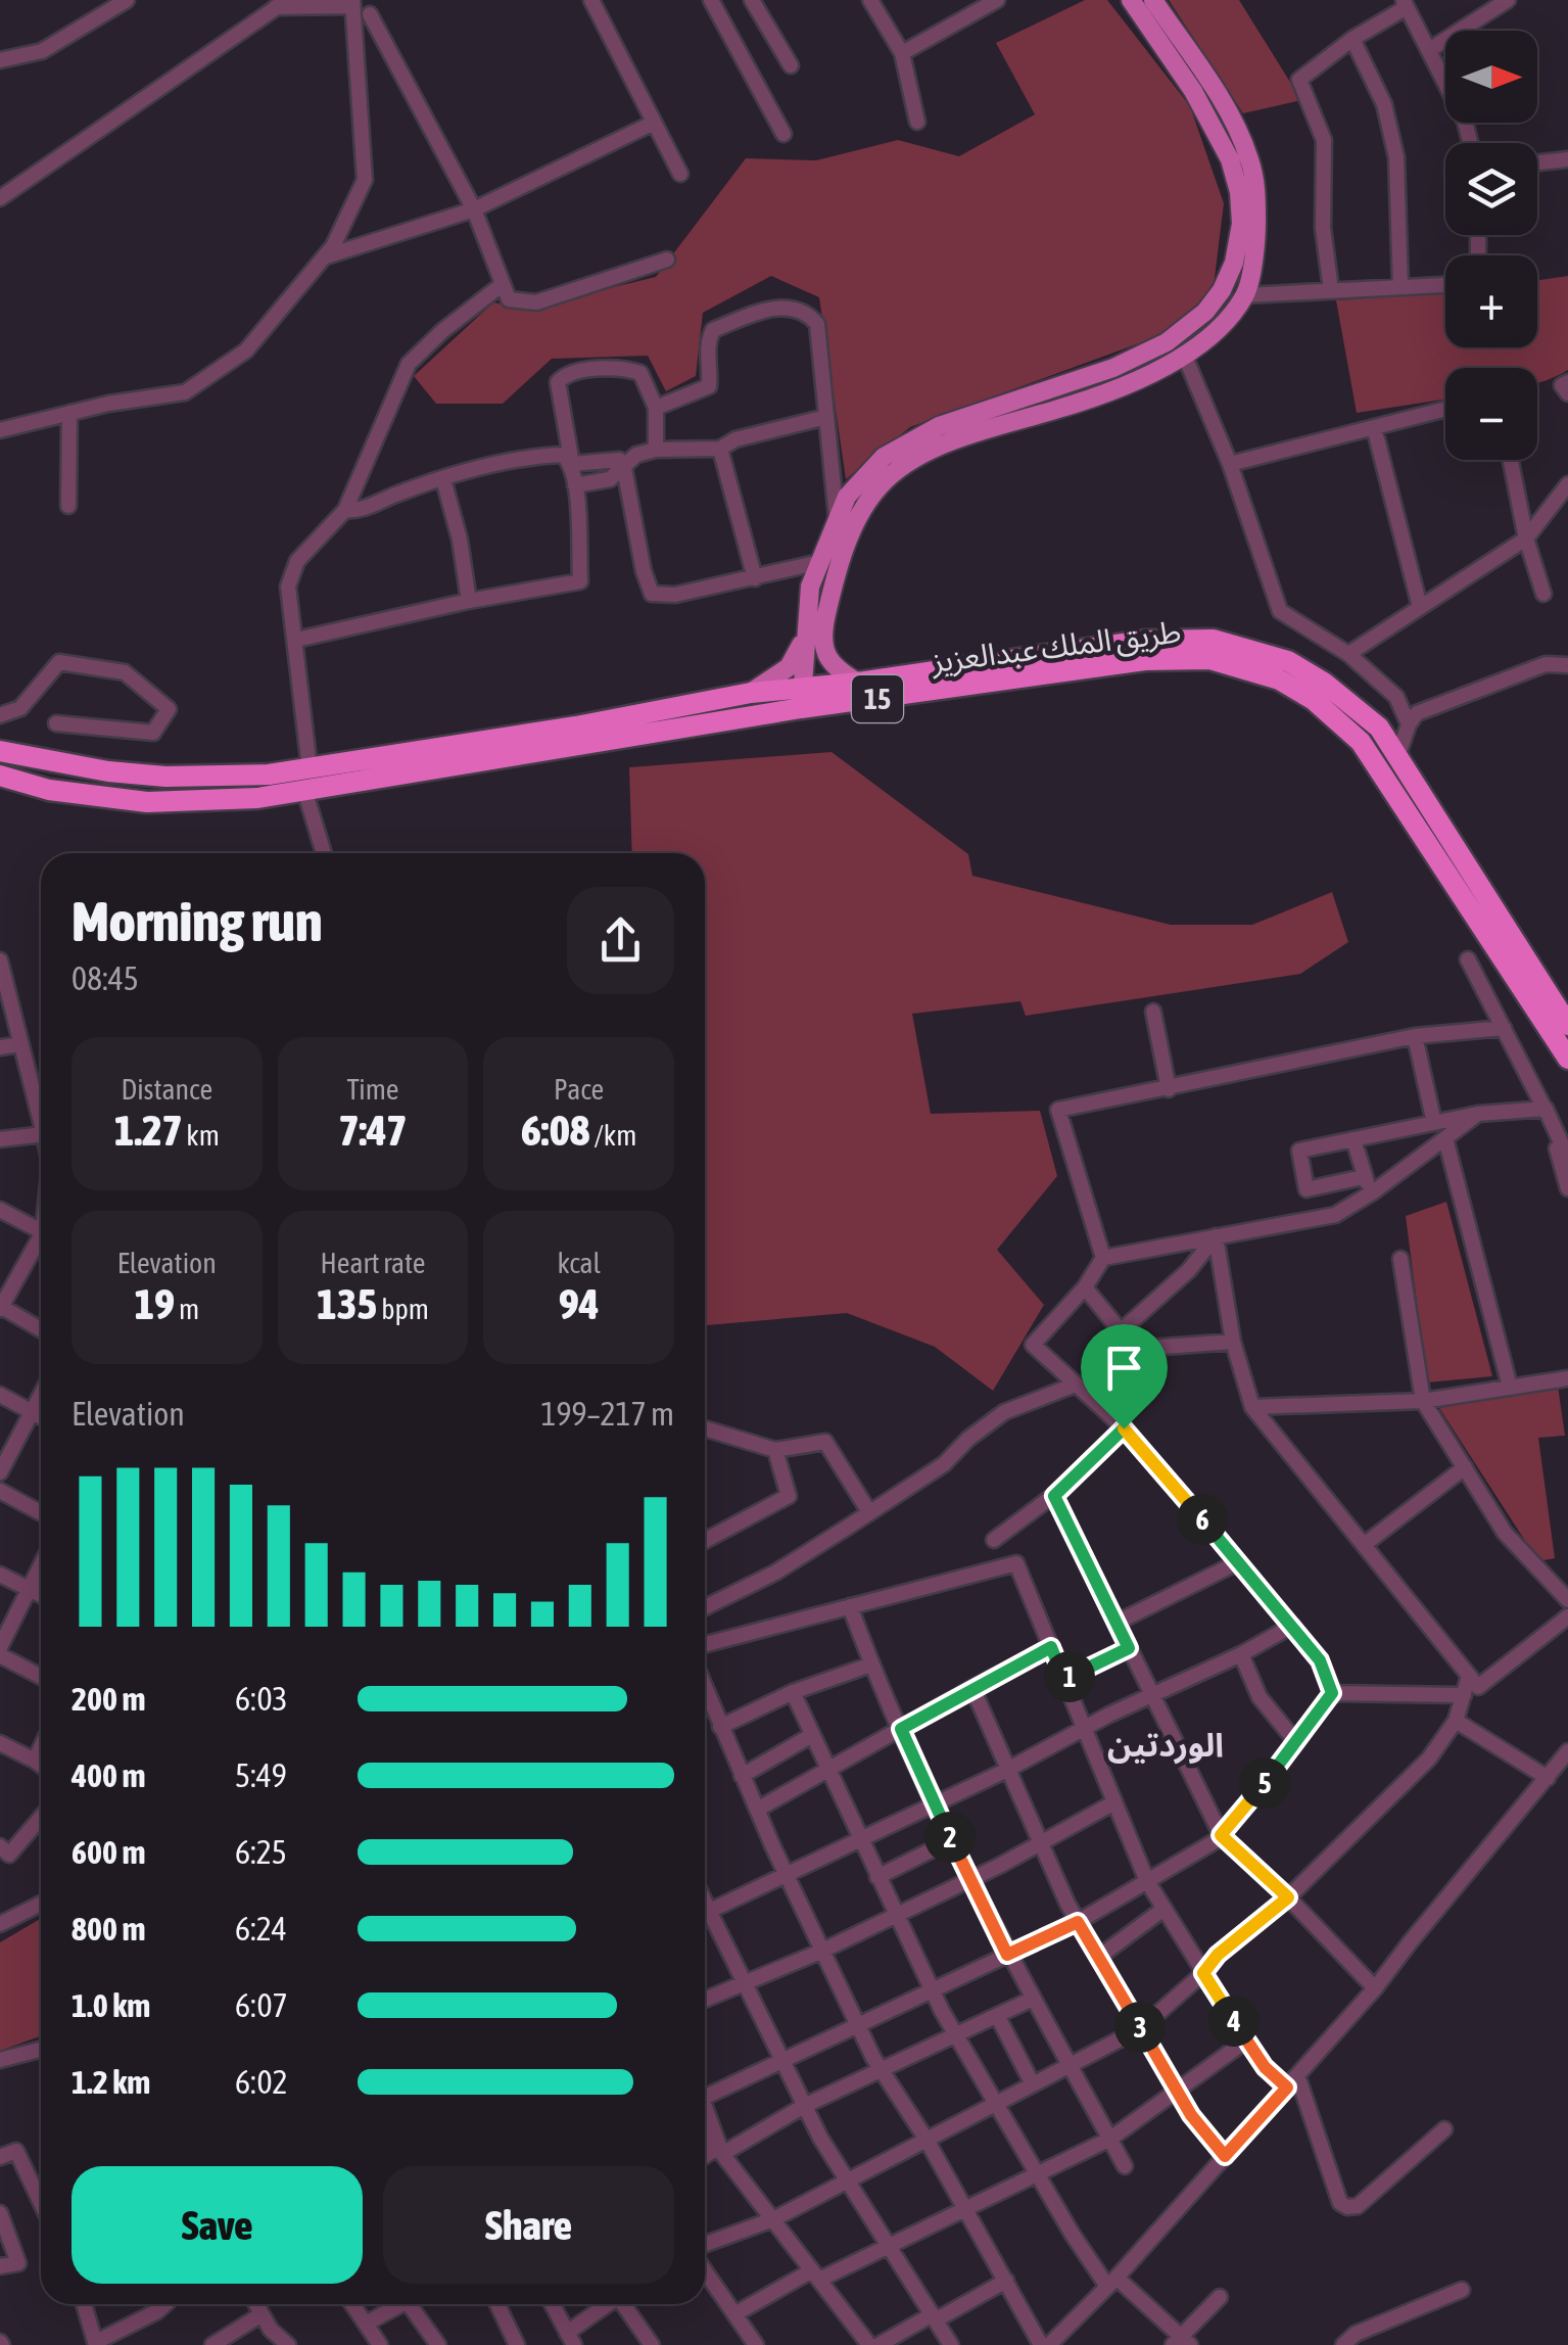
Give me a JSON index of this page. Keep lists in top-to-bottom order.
{
  "streets": {
    "highway": ["طريق الملك عبدالعزيز", "15"]
  },
  "districts": ["الوردتين"],
  "north": "right",
  "page": {
    "map_buttons": ["+", "−"],
    "heading": ["Morning run", "08:45"],
    "stats": [
      ["Distance", "1.27 km"],
      ["Time", "7:47"],
      ["Pace", "6:08 /km"],
      ["Elevation", "19 m"],
      ["Heart rate", "135 bpm"],
      ["kcal", "94"]
    ],
    "chart": ["Elevation", "199–217 m"],
    "pins": [
      "6",
      "1",
      "5",
      "2",
      "4",
      "3"
    ],
    "list": [
      {
        "name": "200 m",
        "note": "6:03"
      },
      {
        "name": "400 m",
        "note": "5:49"
      },
      {
        "name": "600 m",
        "note": "6:25"
      },
      {
        "name": "800 m",
        "note": "6:24"
      },
      {
        "name": "1.0 km",
        "note": "6:07"
      },
      {
        "name": "1.2 km",
        "note": "6:02"
      }
    ],
    "buttons": ["Save", "Share"]
  }
}
